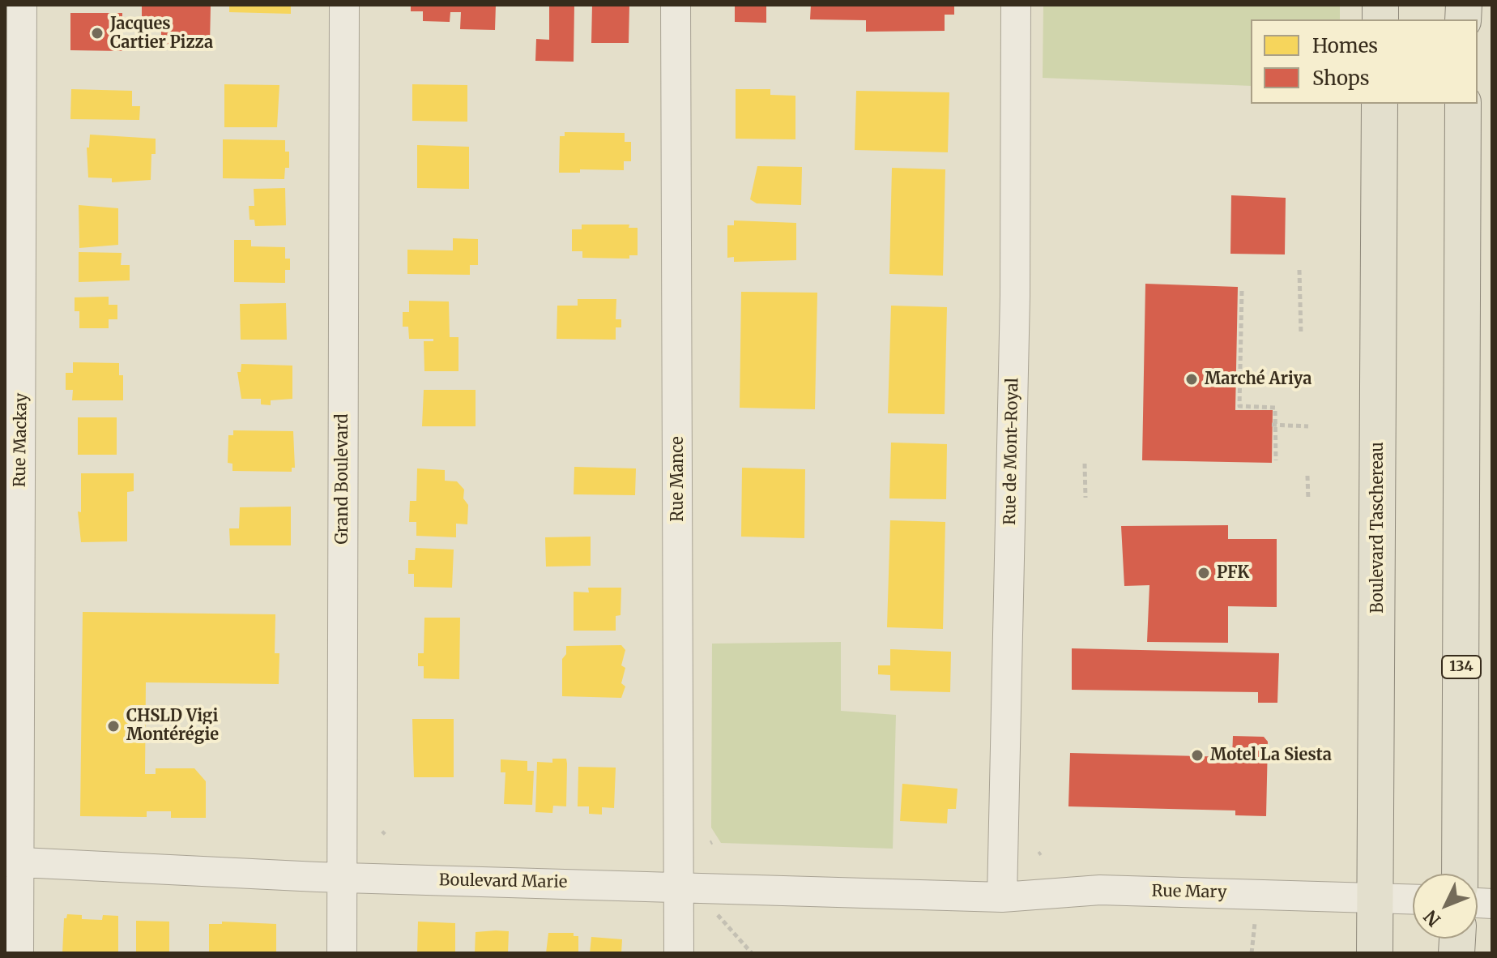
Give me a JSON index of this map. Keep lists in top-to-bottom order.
{
  "streets": {
    "main road": ["Boulevard Taschereau", "134"],
    "street": [
      "Rue Mackay",
      "Rue de Mont-Royal",
      "Grand Boulevard",
      "Rue Mance",
      "Boulevard Marie",
      "Rue Mary"
    ]
  },
  "crossings": [
    ["Rue Mackay", "Boulevard Marie"],
    ["Rue de Mont-Royal", "Boulevard Marie"],
    ["Rue de Mont-Royal", "Rue Mary"],
    ["Grand Boulevard", "Boulevard Marie"],
    ["Rue Mance", "Boulevard Marie"],
    ["Boulevard Taschereau", "Rue Mary"],
    ["Boulevard Marie", "Rue Mary"]
  ],
  "places": [
    "Jacques Cartier Pizza",
    "Marché Ariya",
    "PFK",
    "CHSLD Vigi Montérégie",
    "Motel La Siesta"
  ],
  "legend": ["Homes", "Shops"],
  "north": "bottom left"
}
